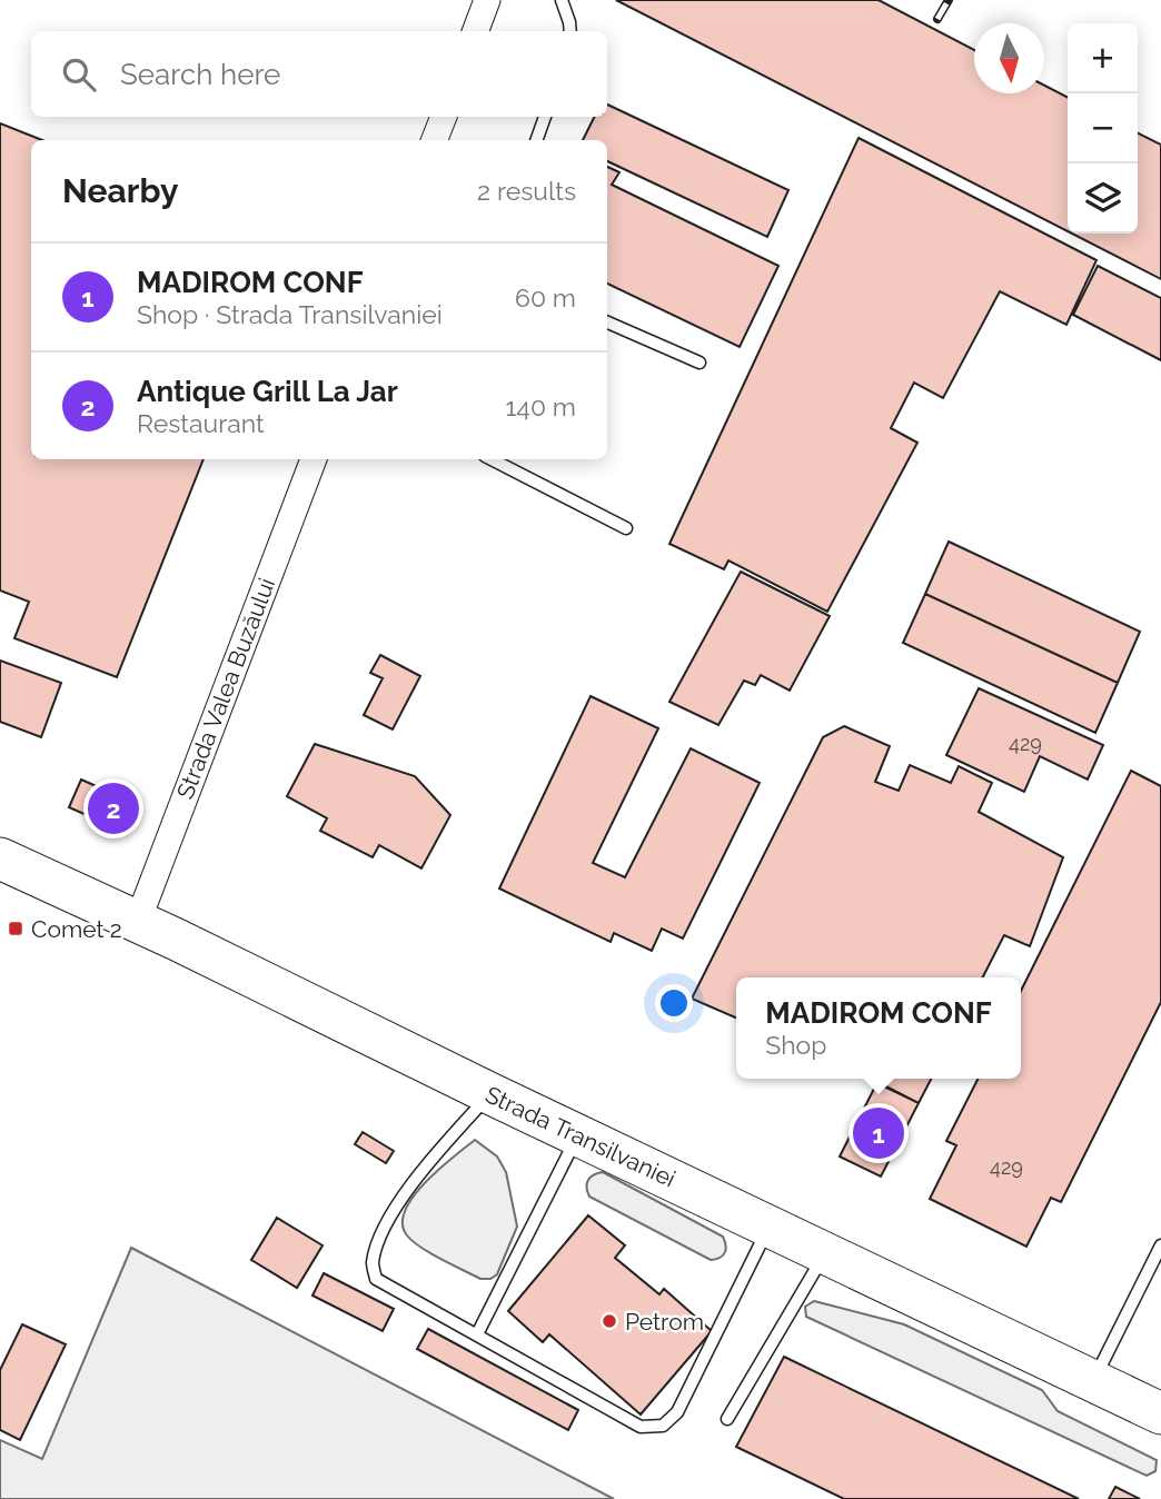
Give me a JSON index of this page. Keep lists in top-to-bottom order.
{
  "streets": {
    "main road": ["Strada Transilvaniei"],
    "street": ["Strada Valea Buzăului"]
  },
  "crossings": [
    ["Strada Valea Buzăului", "Strada Transilvaniei"]
  ],
  "places": {
    "transit": ["Comet 2"],
    "other": ["Petrom"]
  },
  "house_numbers": ["429", "429"],
  "north": "bottom",
  "page": {
    "map_buttons": ["+", "−"],
    "search": "Search here",
    "heading": ["Nearby", "2 results"],
    "list": [
      {
        "mark": "1",
        "name": "MADIROM CONF",
        "note": "Shop · Strada Transilvaniei",
        "value": "60 m"
      },
      {
        "mark": "2",
        "name": "Antique Grill La Jar",
        "note": "Restaurant",
        "value": "140 m"
      }
    ],
    "pins": ["2", "1"],
    "popup": ["MADIROM CONF", "Shop"]
  }
}
